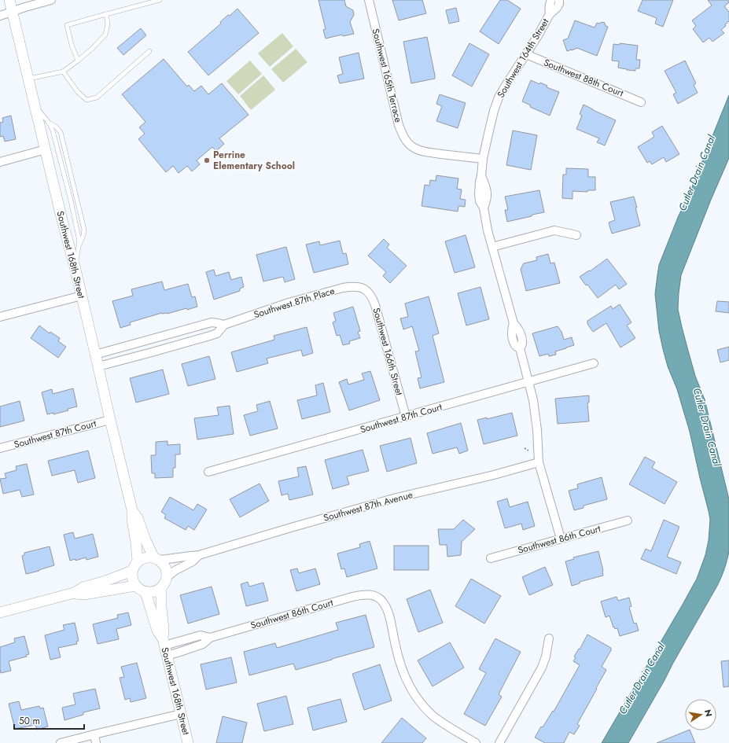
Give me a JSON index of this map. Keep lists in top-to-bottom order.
{
  "streets": {
    "street": [
      "Southwest 164th Street",
      "Southwest 165th Terrace",
      "Southwest 88th Court",
      "Southwest 168th Street",
      "Southwest 87th Place",
      "Southwest 166th Street",
      "Southwest 87th Court",
      "Southwest 87th Avenue",
      "Southwest 86th Court"
    ]
  },
  "crossings": [
    ["Southwest 164th Street", "Southwest 165th Terrace"],
    ["Southwest 164th Street", "Southwest 88th Court"],
    ["Southwest 164th Street", "Southwest 87th Court"],
    ["Southwest 164th Street", "Southwest 87th Avenue"],
    ["Southwest 164th Street", "Southwest 86th Court"],
    ["Southwest 168th Street", "Southwest 87th Place"],
    ["Southwest 168th Street", "Southwest 87th Court"],
    ["Southwest 168th Street", "Southwest 87th Avenue"],
    ["Southwest 168th Street", "Southwest 86th Court"],
    ["Southwest 87th Place", "Southwest 166th Street"],
    ["Southwest 166th Street", "Southwest 87th Court"]
  ],
  "water": ["Cutler Drain Canal"],
  "places": ["Perrine Elementary School"],
  "scale_bar": "50 m",
  "north": "right"
}
